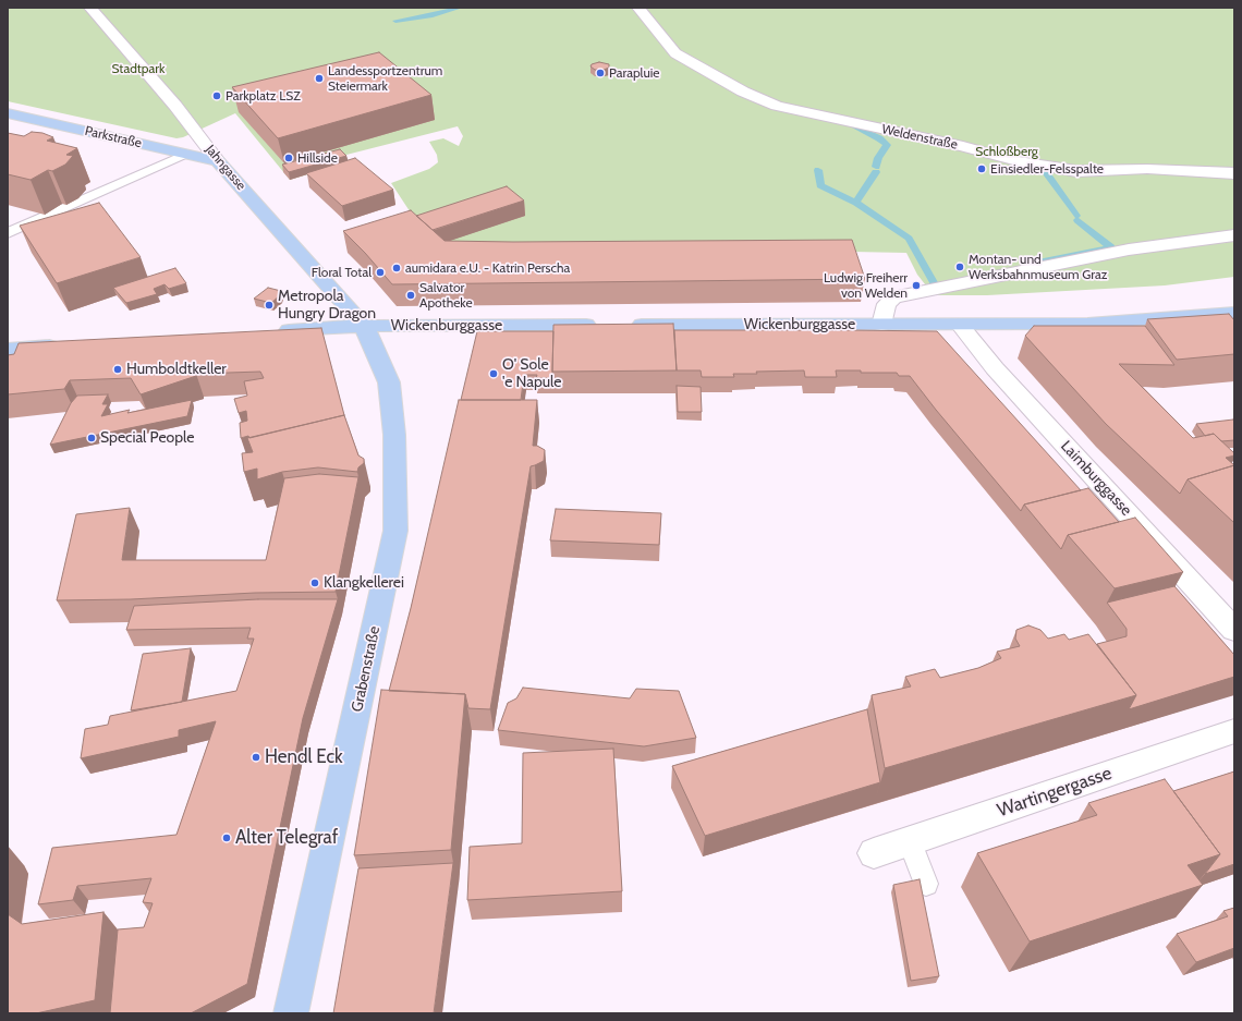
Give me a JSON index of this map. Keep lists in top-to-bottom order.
{
  "streets": {
    "main road": [
      "Parkstraße",
      "Jahngasse",
      "Wickenburggasse",
      "Grabenstraße"
    ],
    "street": ["Weldenstraße", "Laimburggasse", "Wartingergasse"]
  },
  "crossings": [
    ["Parkstraße", "Jahngasse"],
    ["Jahngasse", "Wickenburggasse"],
    ["Jahngasse", "Grabenstraße"],
    ["Wickenburggasse", "Laimburggasse"],
    ["Wickenburggasse", "Grabenstraße"]
  ],
  "parks": ["Stadtpark", "Schloßberg"],
  "places": [
    "Parapluie",
    "Landessportzentrum Steiermark",
    "Parkplatz LSZ",
    "Hillside",
    "Einsiedler-Felsspalte",
    "Montan- und Werksbahnmuseum Graz",
    "aumidara e.U. - Katrin Perscha",
    "Floral Total",
    "Ludwig Freiherr von Welden",
    "Salvator Apotheke",
    "Metropola Hungry Dragon",
    "Humboldtkeller",
    "O' Sole 'e Napule",
    "Special People",
    "Klangkellerei",
    "Hendl Eck",
    "Alter Telegraf"
  ]
}
